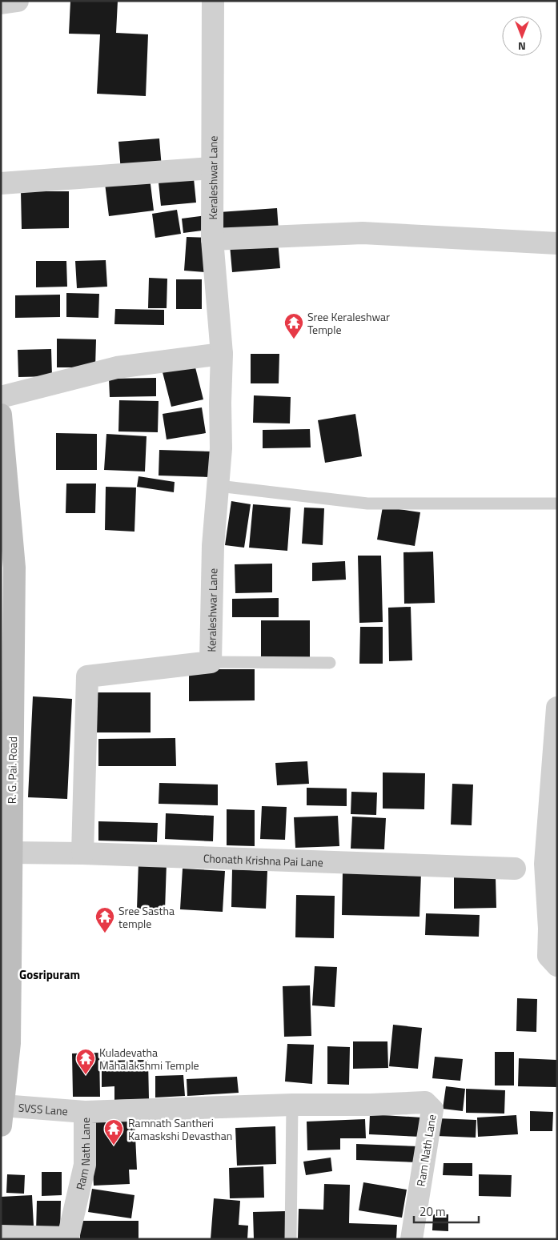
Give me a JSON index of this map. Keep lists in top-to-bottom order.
{
  "streets": {
    "street": [
      "Keraleshwar Lane",
      "R. G. Pai. Road",
      "Chonath Krishna Pai Lane",
      "SVSS Lane",
      "Ram Nath Lane"
    ]
  },
  "crossings": [
    ["Keraleshwar Lane", "Chonath Krishna Pai Lane"],
    ["R. G. Pai. Road", "Chonath Krishna Pai Lane"],
    ["R. G. Pai. Road", "SVSS Lane"],
    ["SVSS Lane", "Ram Nath Lane"]
  ],
  "districts": ["Gosripuram"],
  "places": {
    "temple": [
      "Sree Keraleshwar Temple",
      "Sree Sastha temple",
      "Kuladevatha Mahalakshmi Temple",
      "Ramnath Santheri Kamaskshi Devasthan"
    ]
  },
  "scale_bar": "20 m",
  "north": "bottom"
}
